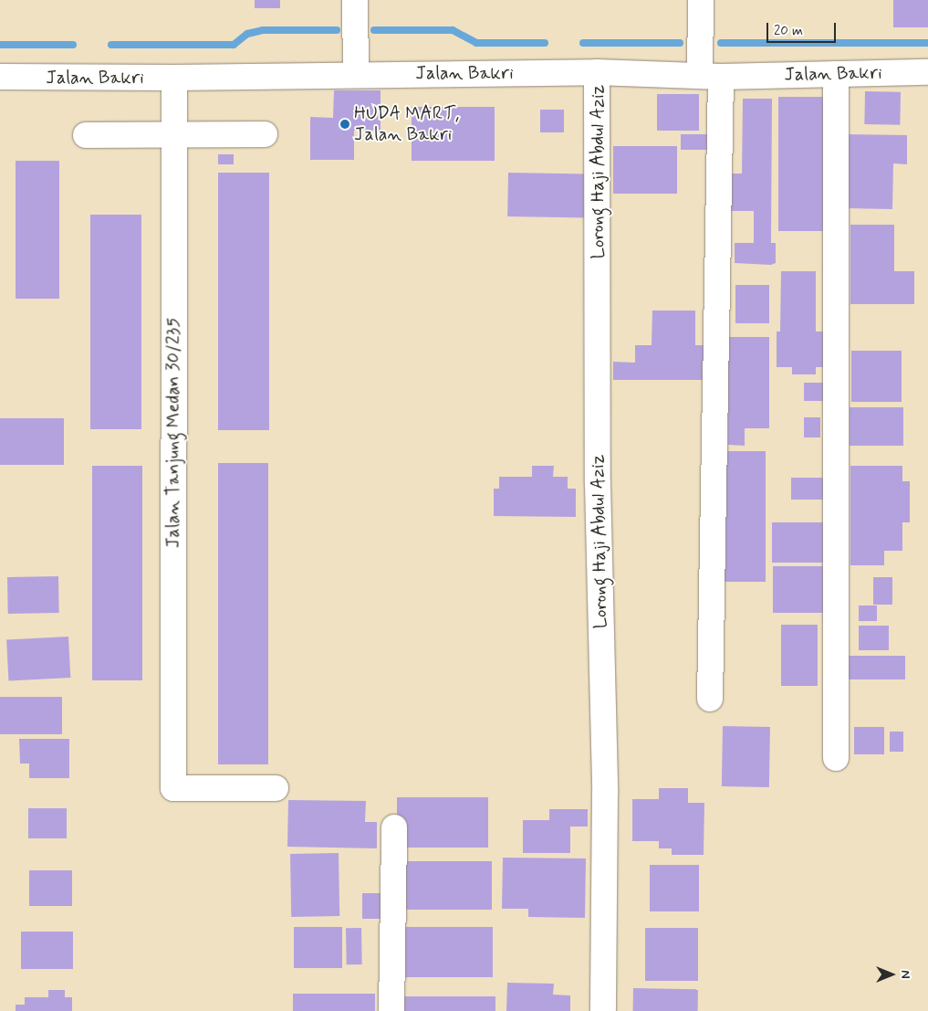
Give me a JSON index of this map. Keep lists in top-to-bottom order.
{
  "streets": {
    "street": ["Jalan Bakri", "Lorong Haji Abdul Aziz", "Jalan Tanjung Medan 30/235"]
  },
  "crossings": [
    ["Jalan Bakri", "Lorong Haji Abdul Aziz"],
    ["Jalan Bakri", "Jalan Tanjung Medan 30/235"]
  ],
  "places": ["HUDA MART, Jalan Bakri"],
  "scale_bar": "20 m",
  "north": "right"
}
